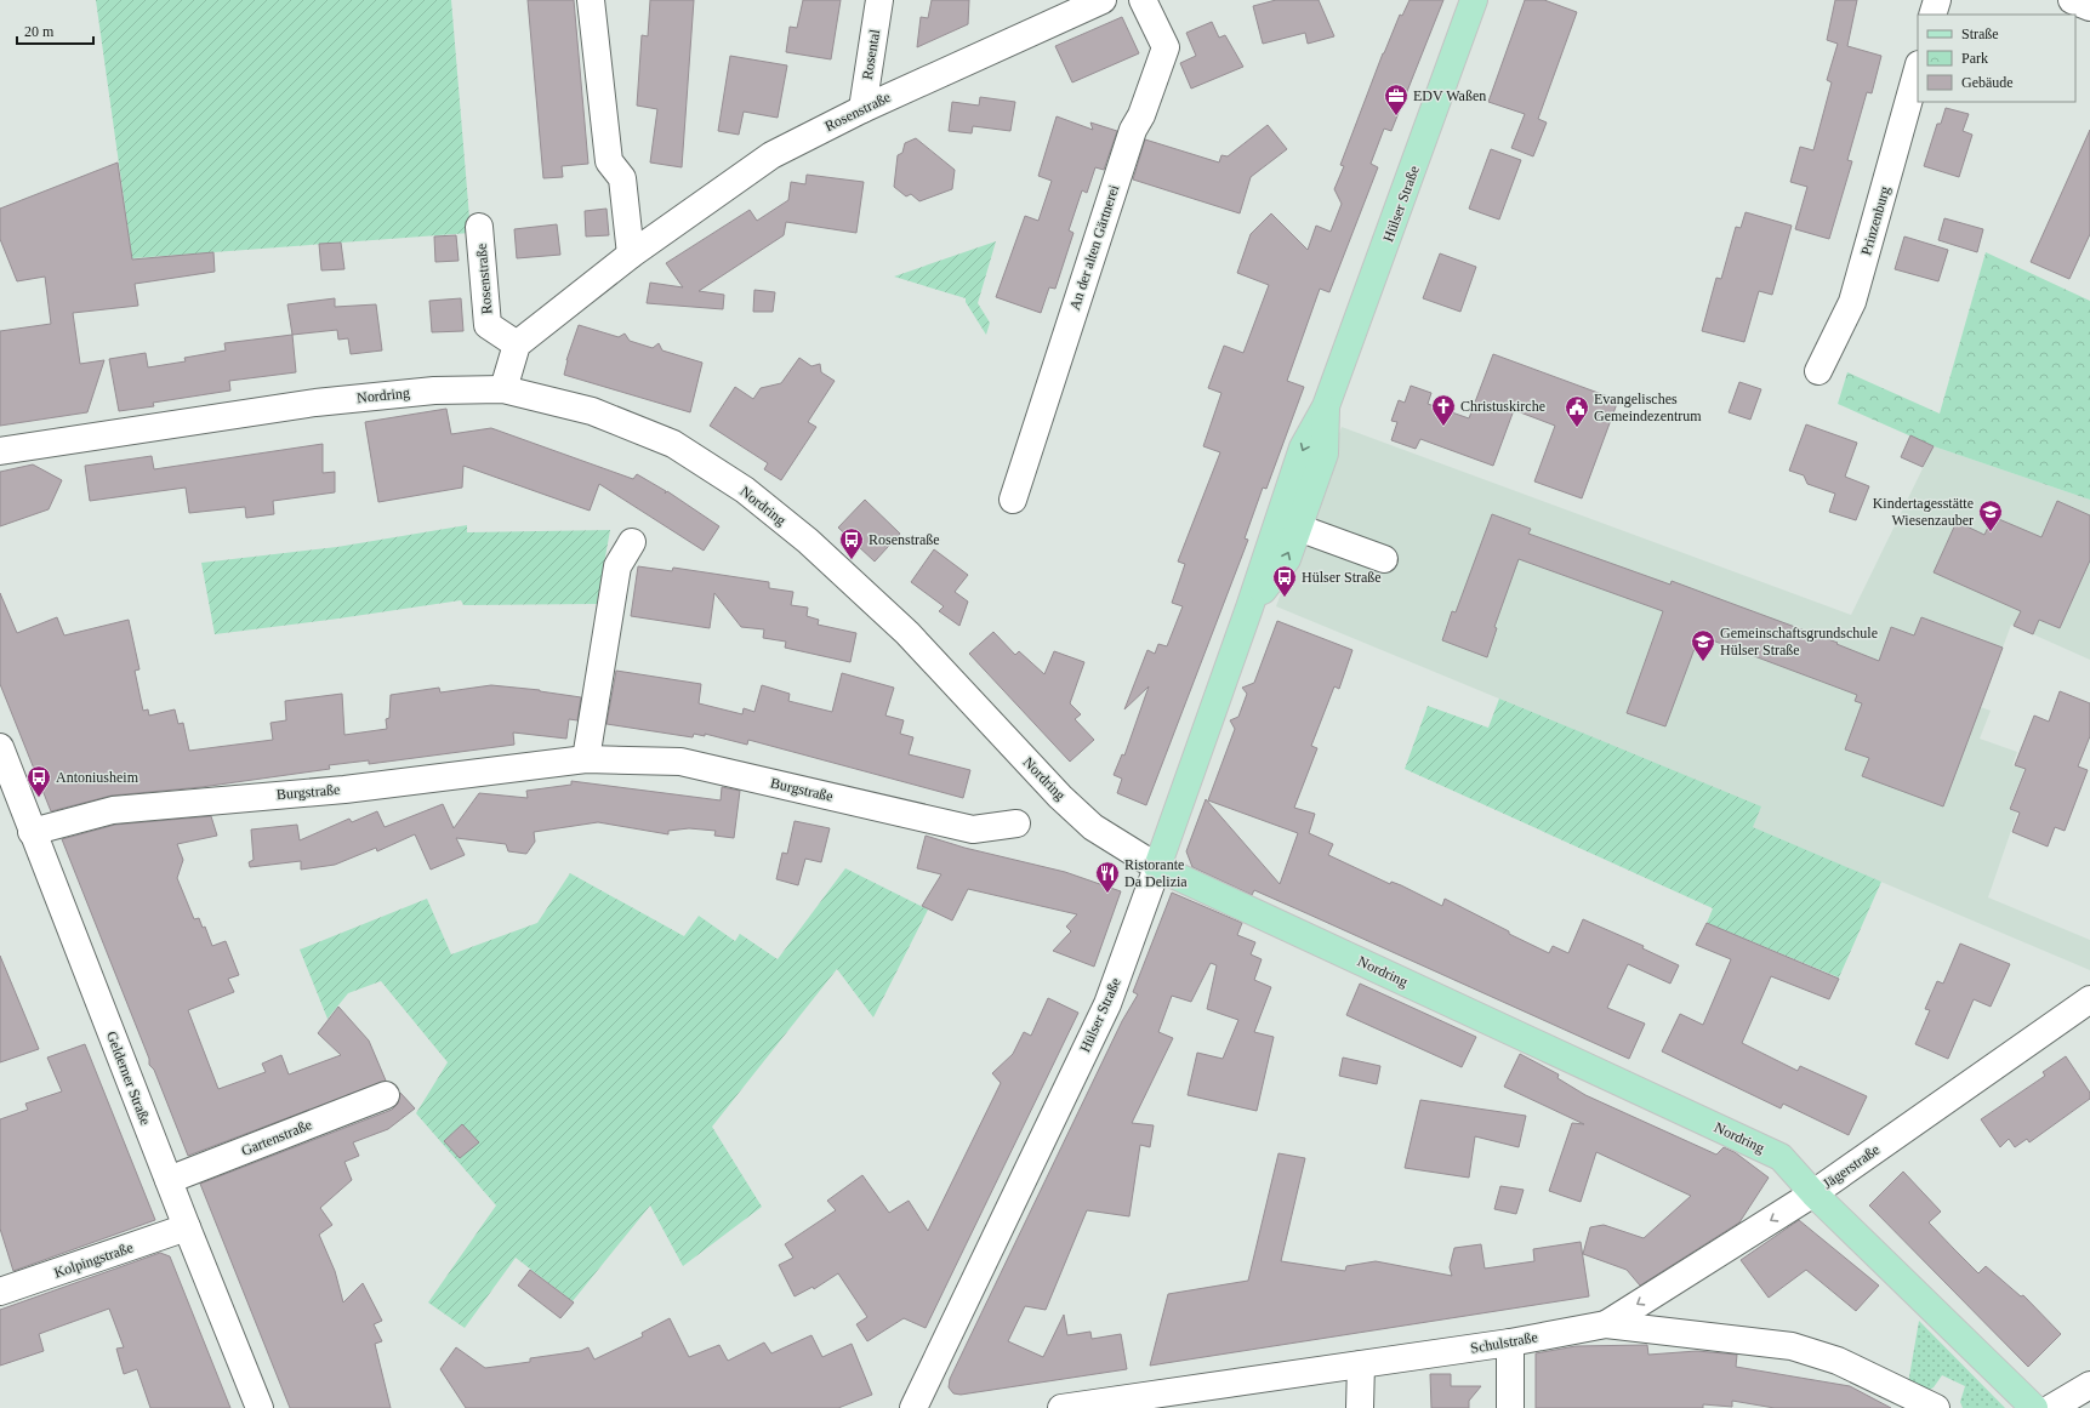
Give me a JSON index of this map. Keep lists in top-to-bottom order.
{
  "streets": {
    "main road": ["Hülser Straße", "Nordring"],
    "street": [
      "Rosental",
      "Rosenstraße",
      "Prinzenburg",
      "An der alten Gärtnerei",
      "Burgstraße",
      "Gelderner Straße",
      "Gartenstraße",
      "Jägerstraße",
      "Kolpingstraße",
      "Schulstraße"
    ]
  },
  "crossings": [
    ["Rosental", "Rosenstraße"],
    ["Hülser Straße", "Nordring"],
    ["Nordring", "Jägerstraße"],
    ["Burgstraße", "Gelderner Straße"],
    ["Gelderner Straße", "Gartenstraße"],
    ["Gelderner Straße", "Kolpingstraße"],
    ["Jägerstraße", "Schulstraße"]
  ],
  "one_way": ["Jägerstraße"],
  "places": {
    "office": ["EDV Waßen"],
    "church": ["Christuskirche"],
    "public building": ["Evangelisches Gemeindezentrum"],
    "school or university": ["Kindertagesstätte Wiesenzauber", "Gemeinschaftsgrundschule Hülser Straße"],
    "bus stop": ["Rosenstraße", "Hülser Straße", "Antoniusheim"],
    "restaurant": ["Ristorante Da Delizia"]
  },
  "legend": ["Straße", "Park", "Gebäude"],
  "scale_bar": "20 m"
}
